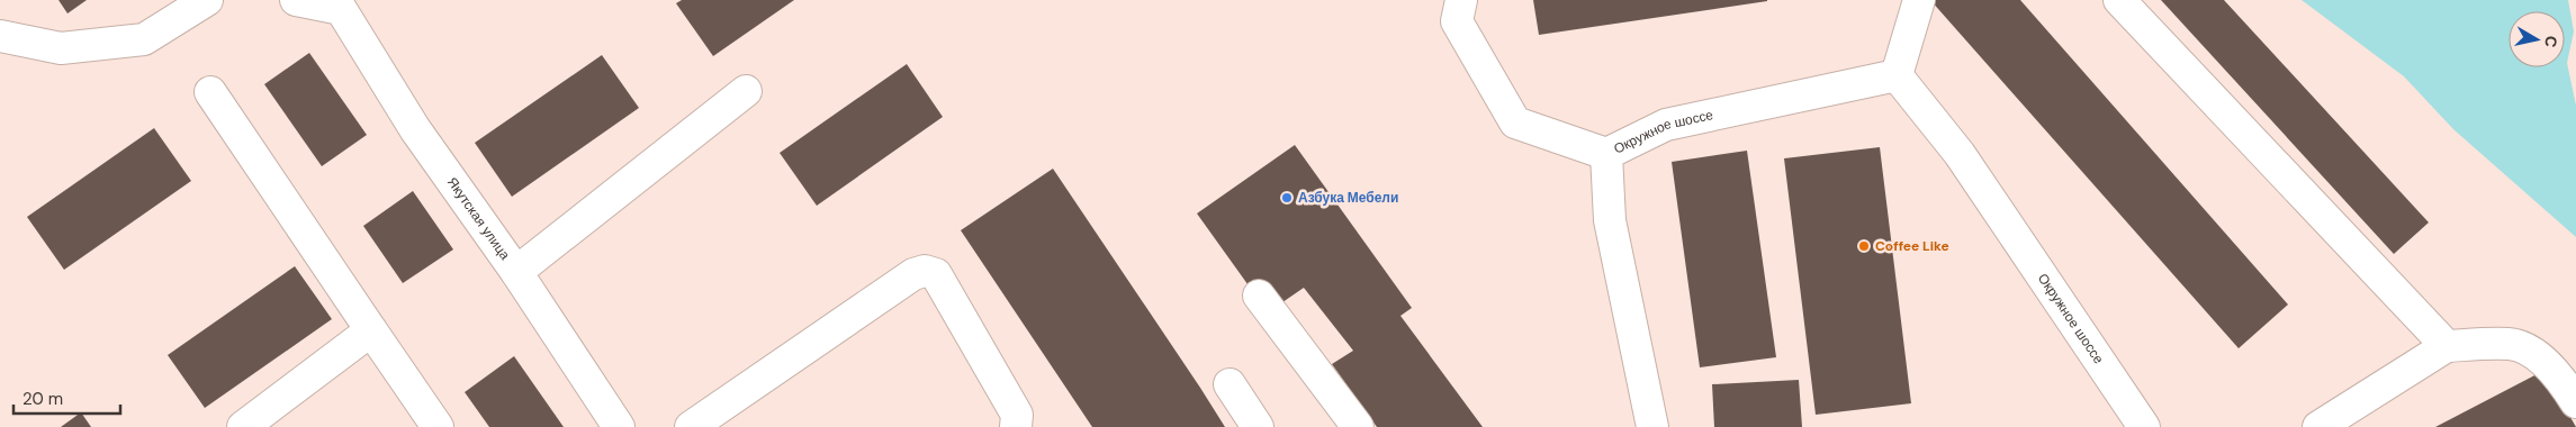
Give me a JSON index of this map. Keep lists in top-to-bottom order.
{
  "streets": {
    "street": ["Окружное шоссе", "Якутская улица"]
  },
  "places": ["Азбука Мебели", "Coffee Like"],
  "scale_bar": "20 m",
  "north": "right"
}
